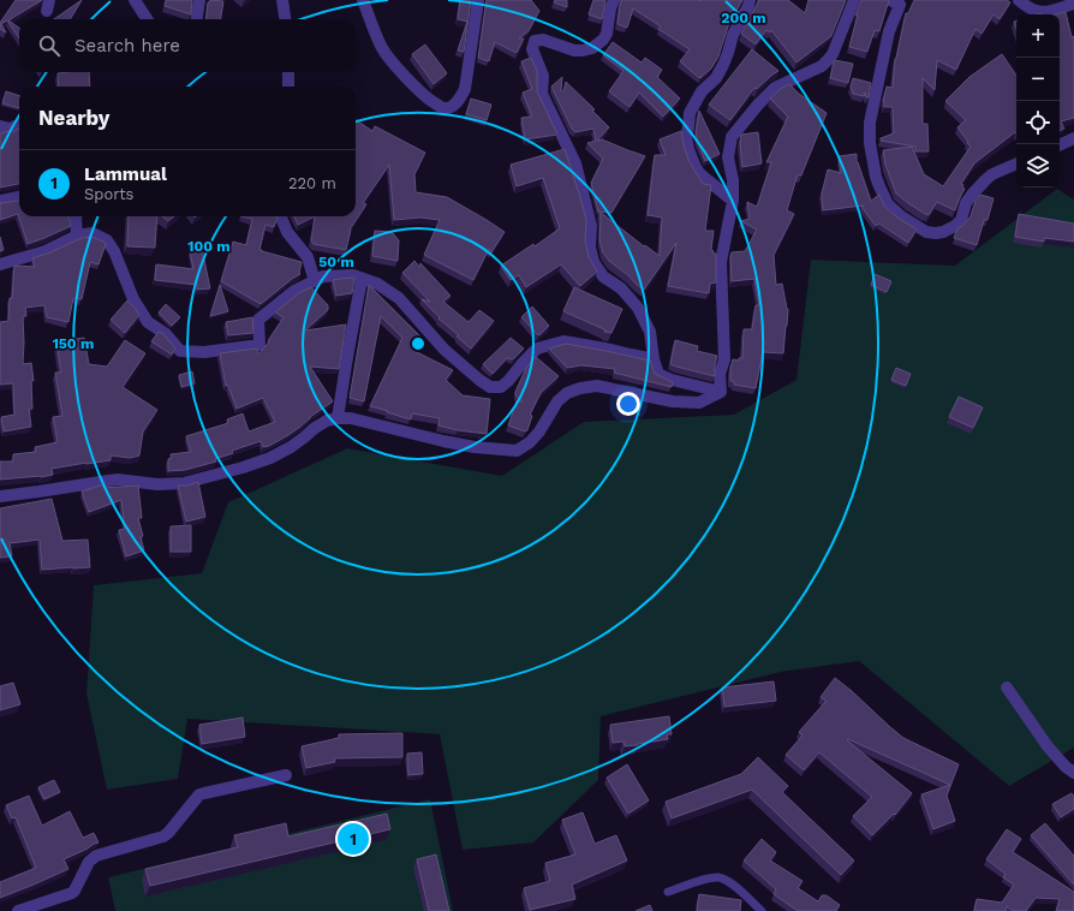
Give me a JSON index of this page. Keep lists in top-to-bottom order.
{
  "page": {
    "map_buttons": ["+", "−"],
    "search": "Search here",
    "heading": "Nearby",
    "list": [
      {
        "mark": "1",
        "name": "Lammual",
        "note": "Sports",
        "value": "220 m"
      }
    ],
    "pins": "1"
  },
  "rings": [
    "200 m",
    "100 m",
    "50 m",
    "150 m"
  ]
}
